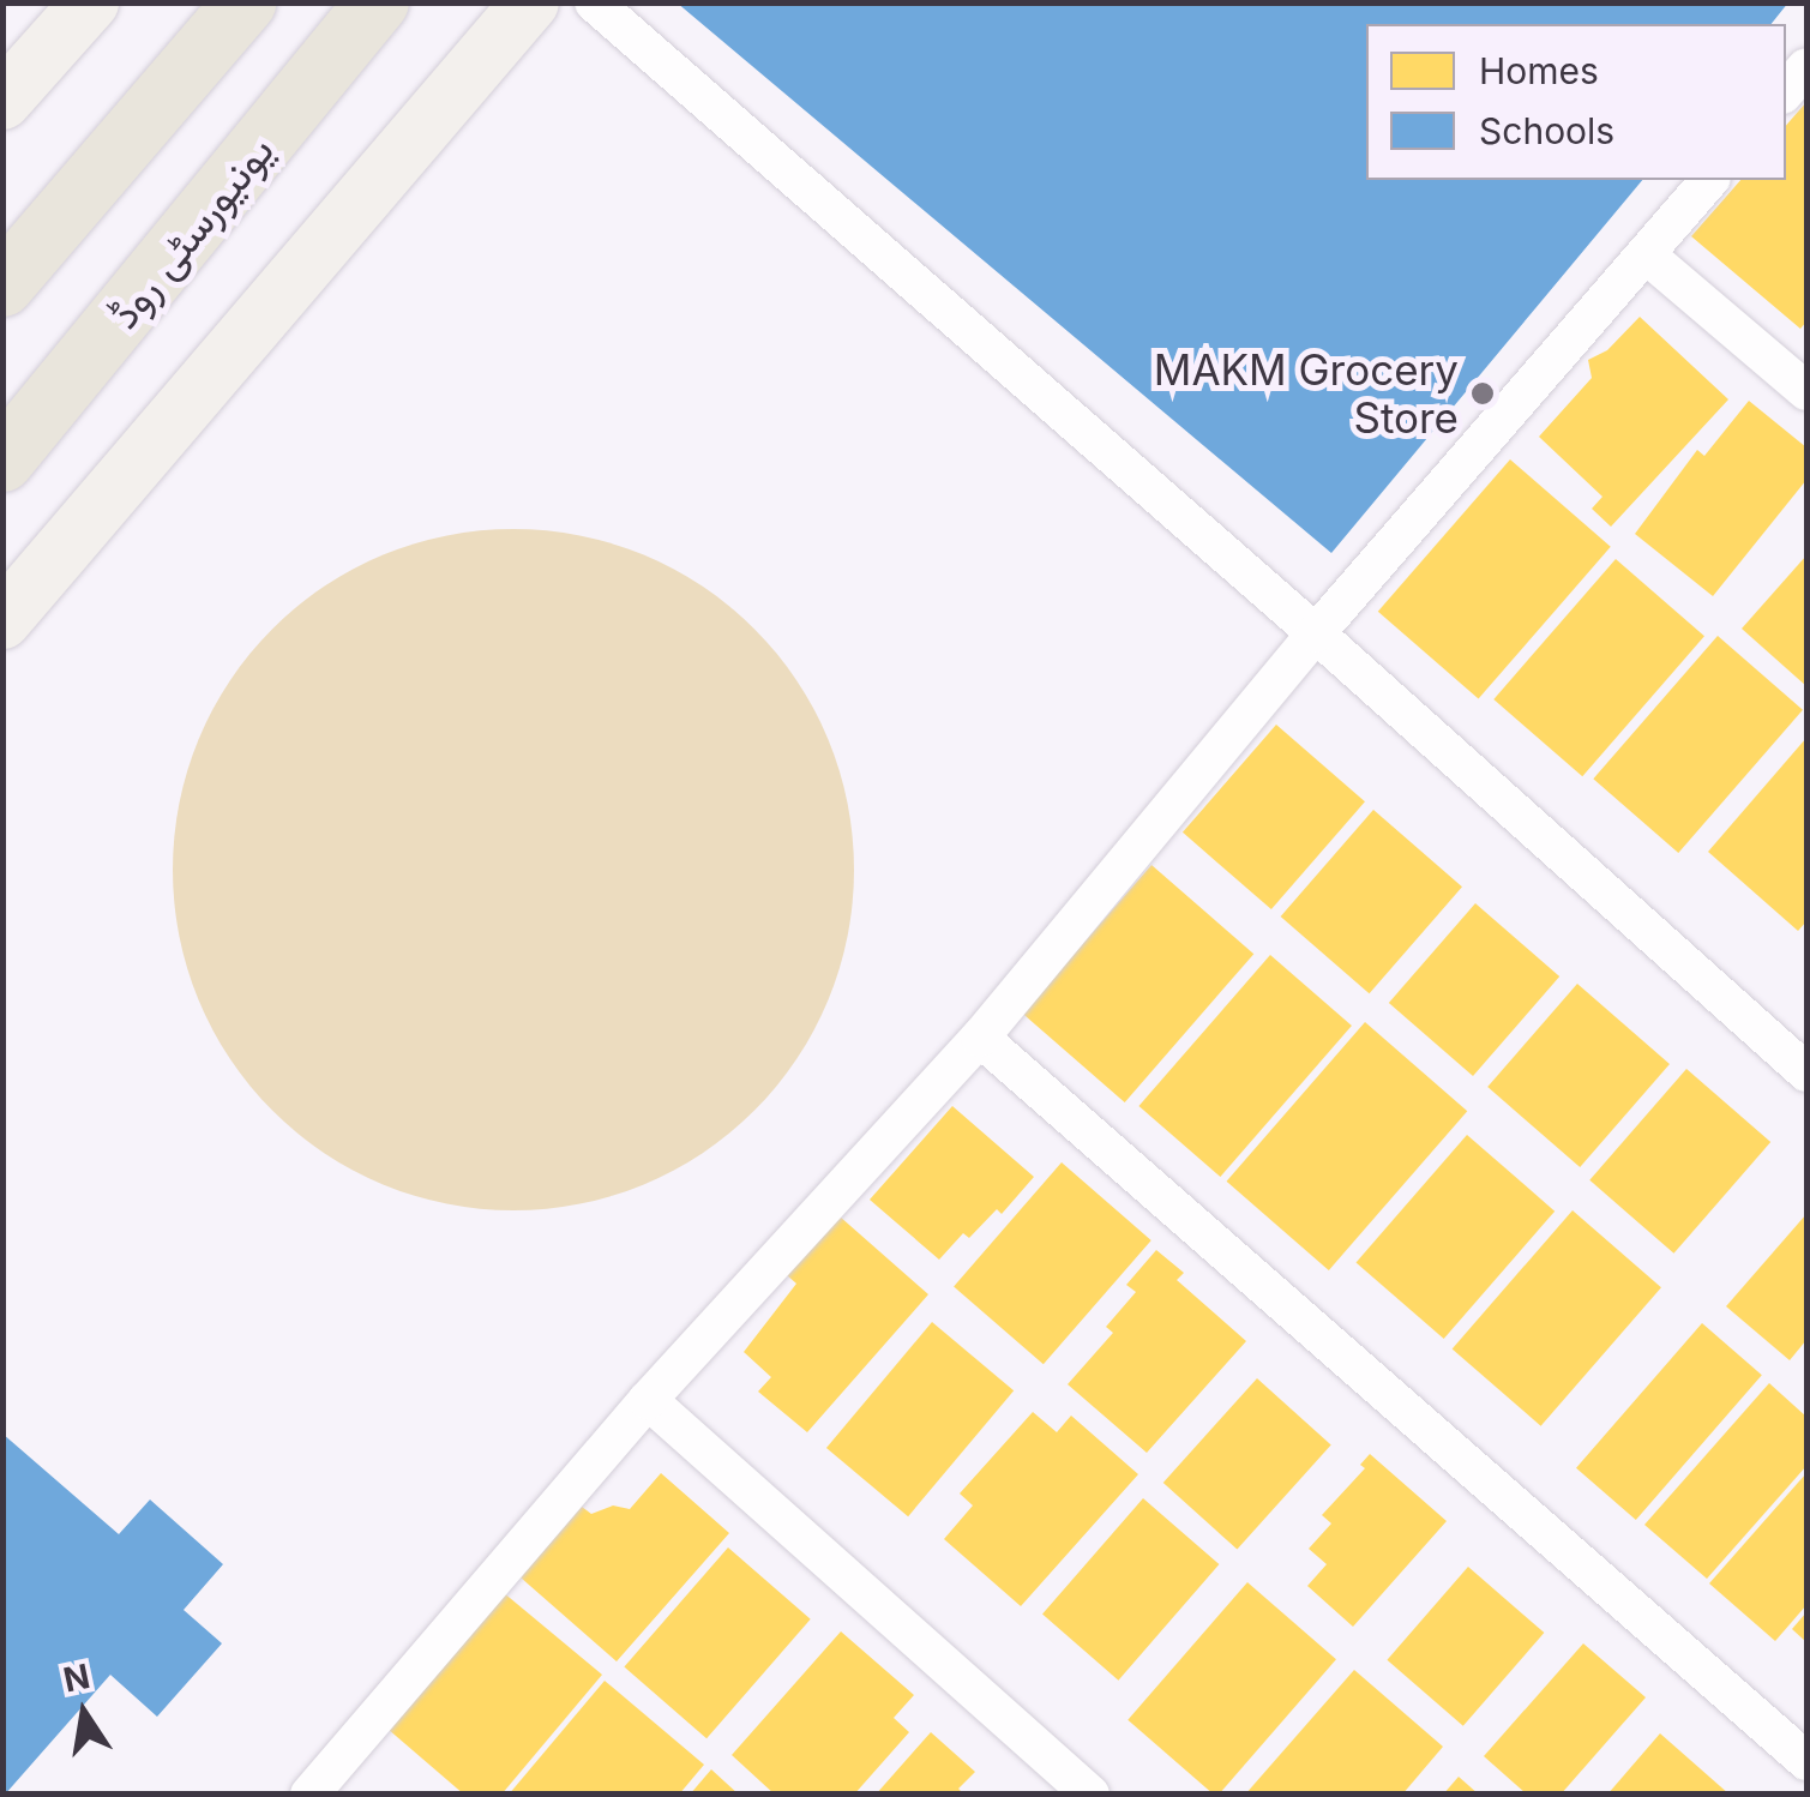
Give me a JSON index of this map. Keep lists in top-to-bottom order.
{
  "streets": {
    "main road": ["یونیورسٹی روڈ"]
  },
  "places": ["MAKM Grocery Store"],
  "legend": ["Homes", "Schools"],
  "north": "top"
}
